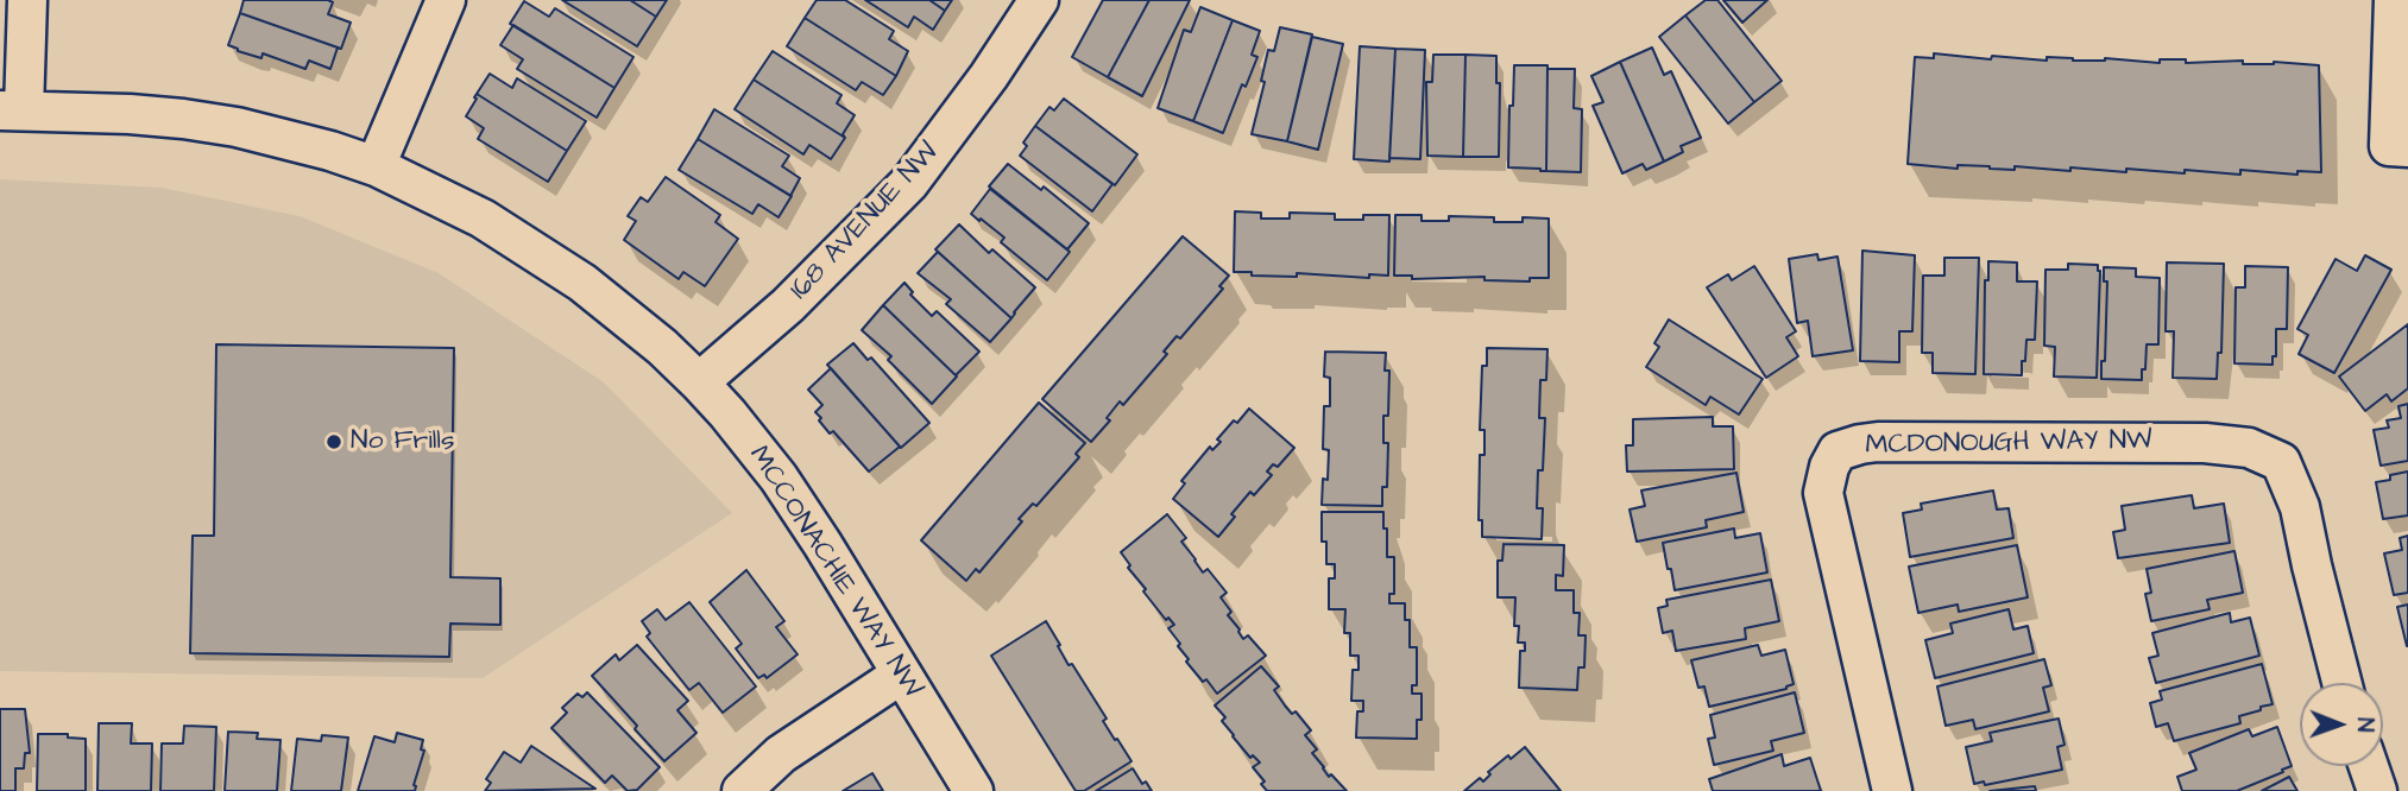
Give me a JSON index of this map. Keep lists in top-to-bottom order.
{
  "streets": {
    "street": ["168 AVENUE NW", "MCDONOUGH WAY NW", "MCCONACHIE WAY NW"]
  },
  "crossings": [
    ["168 AVENUE NW", "MCCONACHIE WAY NW"]
  ],
  "places": ["No Frills"],
  "north": "right"
}
